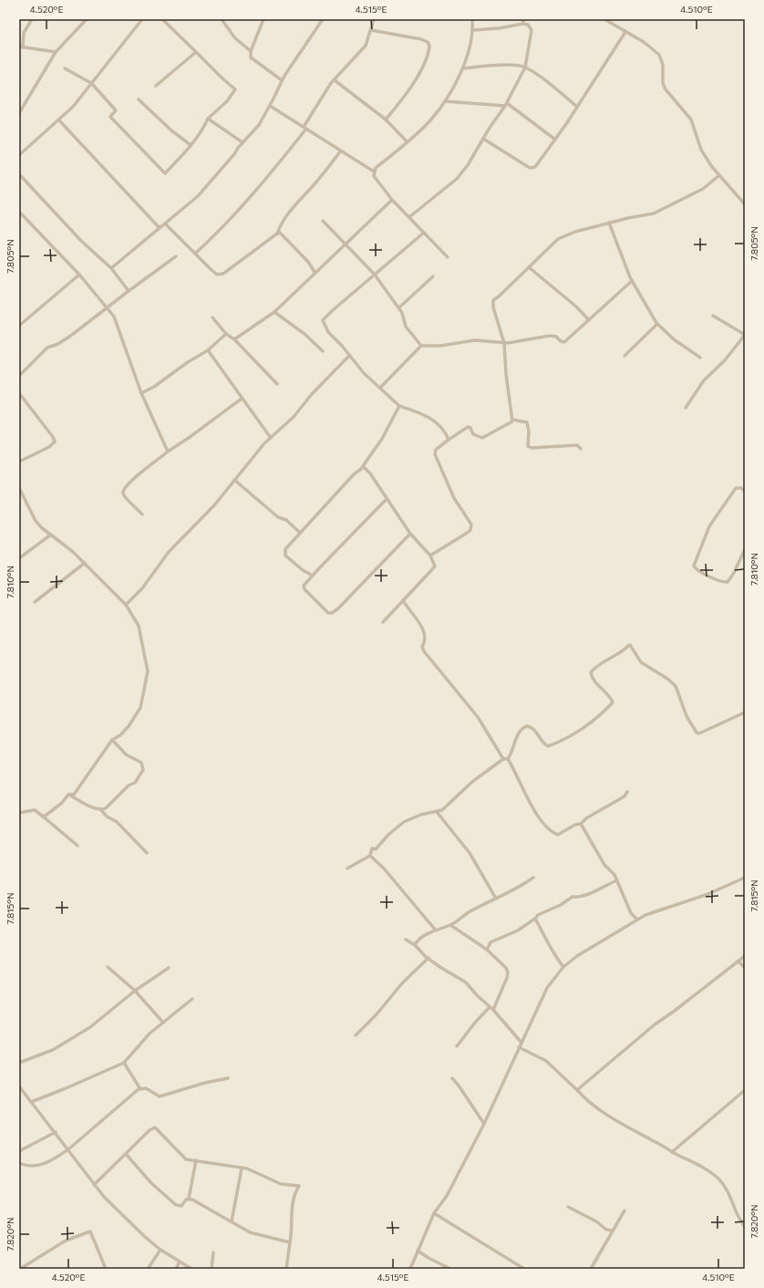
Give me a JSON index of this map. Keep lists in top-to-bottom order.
{
  "coordinates": [
    "4.520°E",
    "4.515°E",
    "4.510°E",
    "7.805°N",
    "7.810°N",
    "7.815°N",
    "7.820°N"
  ]
}
